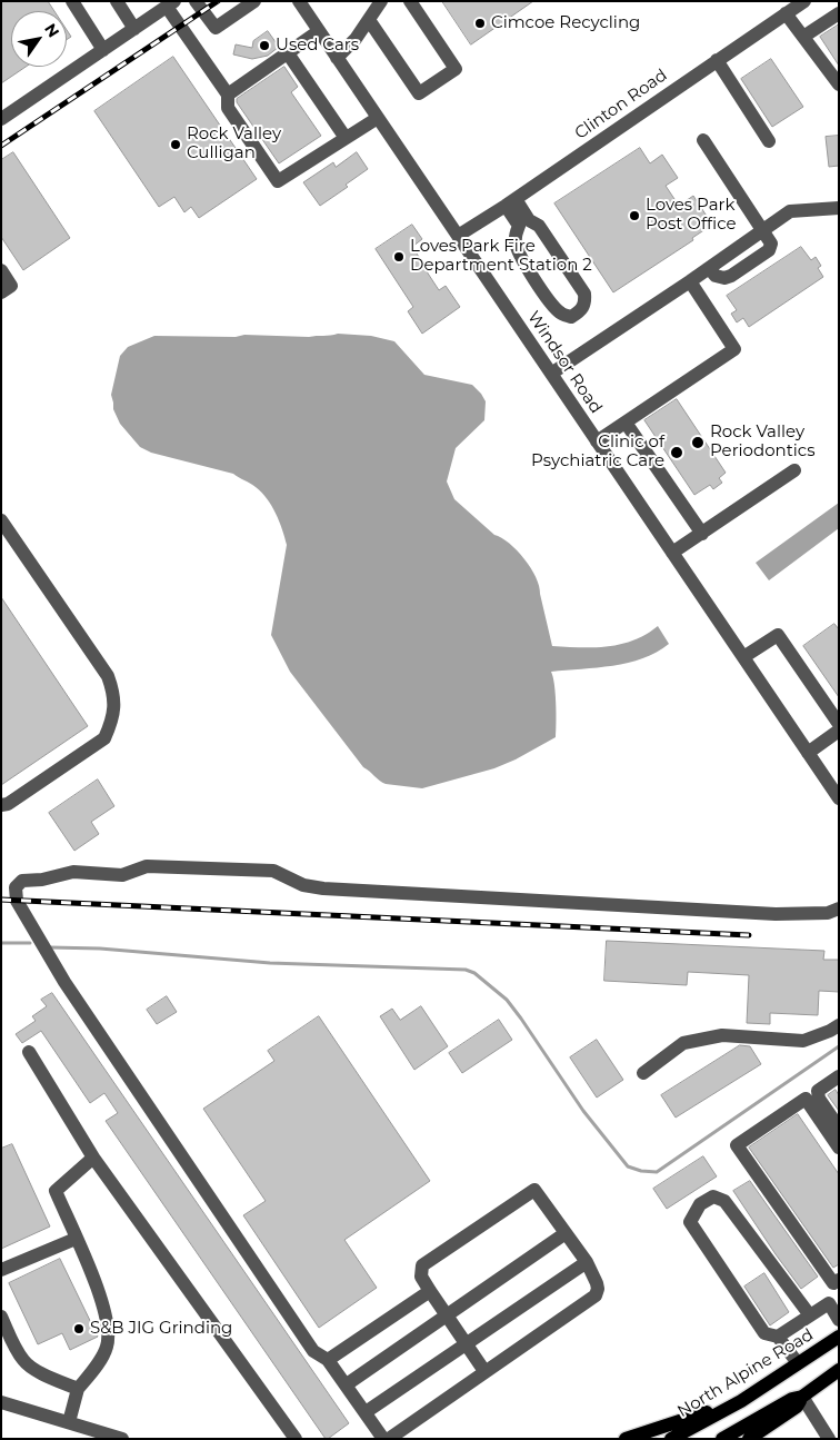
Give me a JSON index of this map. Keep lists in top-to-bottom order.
{
  "streets": {
    "main road": ["North Alpine Road"],
    "street": ["Clinton Road", "Windsor Road"]
  },
  "crossings": [
    ["Clinton Road", "Windsor Road"]
  ],
  "places": [
    "Cimcoe Recycling",
    "Used Cars",
    "Rock Valley Culligan",
    "Loves Park Post Office",
    "Loves Park Fire Department Station 2",
    "Rock Valley Periodontics",
    "Clinic of Psychiatric Care",
    "S&B JIG Grinding"
  ],
  "north": "top right"
}
